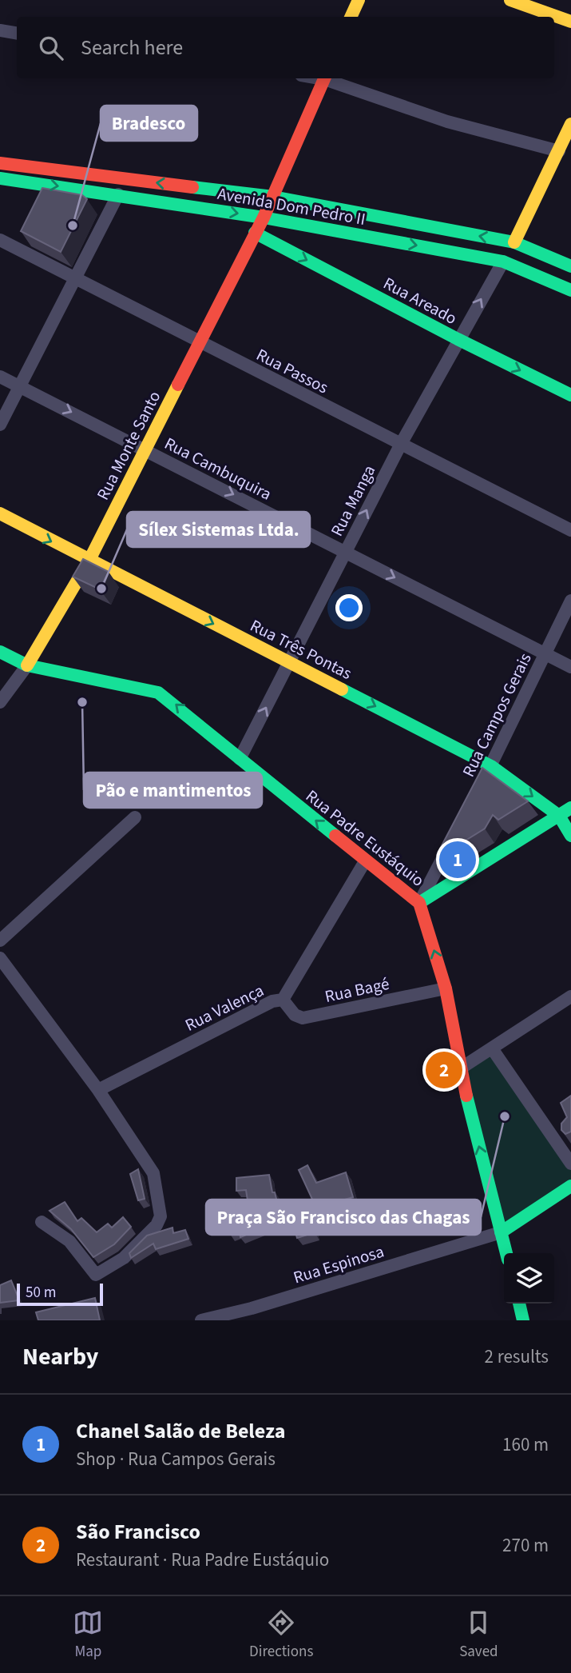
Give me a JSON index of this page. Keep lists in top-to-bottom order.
{
  "streets": {
    "main road": [
      "Avenida Dom Pedro II",
      "Rua Areado",
      "Rua Monte Santo",
      "Rua Três Pontas",
      "Rua Padre Eustáquio",
      "Rua Espinosa"
    ],
    "street": [
      "Rua Passos",
      "Rua Cambuquira",
      "Rua Manga",
      "Rua Campos Gerais",
      "Rua Bagé",
      "Rua Valença"
    ]
  },
  "crossings": [
    ["Avenida Dom Pedro II", "Rua Monte Santo"],
    ["Avenida Dom Pedro II", "Rua Manga"],
    ["Rua Areado", "Rua Monte Santo"],
    ["Rua Areado", "Rua Manga"],
    ["Rua Passos", "Rua Monte Santo"],
    ["Rua Passos", "Rua Manga"],
    ["Rua Monte Santo", "Rua Cambuquira"],
    ["Rua Monte Santo", "Rua Três Pontas"],
    ["Rua Monte Santo", "Rua Padre Eustáquio"],
    ["Rua Cambuquira", "Rua Manga"],
    ["Rua Cambuquira", "Rua Campos Gerais"],
    ["Rua Manga", "Rua Três Pontas"],
    ["Rua Manga", "Rua Padre Eustáquio"],
    ["Rua Três Pontas", "Rua Campos Gerais"],
    ["Rua Padre Eustáquio", "Rua Bagé"],
    ["Rua Padre Eustáquio", "Rua Valença"],
    ["Rua Padre Eustáquio", "Rua Espinosa"],
    ["Rua Bagé", "Rua Valença"]
  ],
  "one_way": [
    "Rua Areado",
    "Rua Cambuquira",
    "Rua Manga",
    "Rua Três Pontas",
    "Rua Padre Eustáquio"
  ],
  "places": [
    "Bradesco",
    "Sílex Sistemas Ltda.",
    "Pão e mantimentos",
    "Praça São Francisco das Chagas"
  ],
  "scale_bar": "50 m",
  "page": {
    "search": "Search here",
    "pins": ["1", "2"],
    "scale": "50 m",
    "heading": ["Nearby", "2 results"],
    "list": [
      {
        "mark": "1",
        "name": "Chanel Salão de Beleza",
        "note": "Shop · Rua Campos Gerais",
        "value": "160 m"
      },
      {
        "mark": "2",
        "name": "São Francisco",
        "note": "Restaurant · Rua Padre Eustáquio",
        "value": "270 m"
      }
    ],
    "nav": ["Map", "Directions", "Saved"]
  }
}
